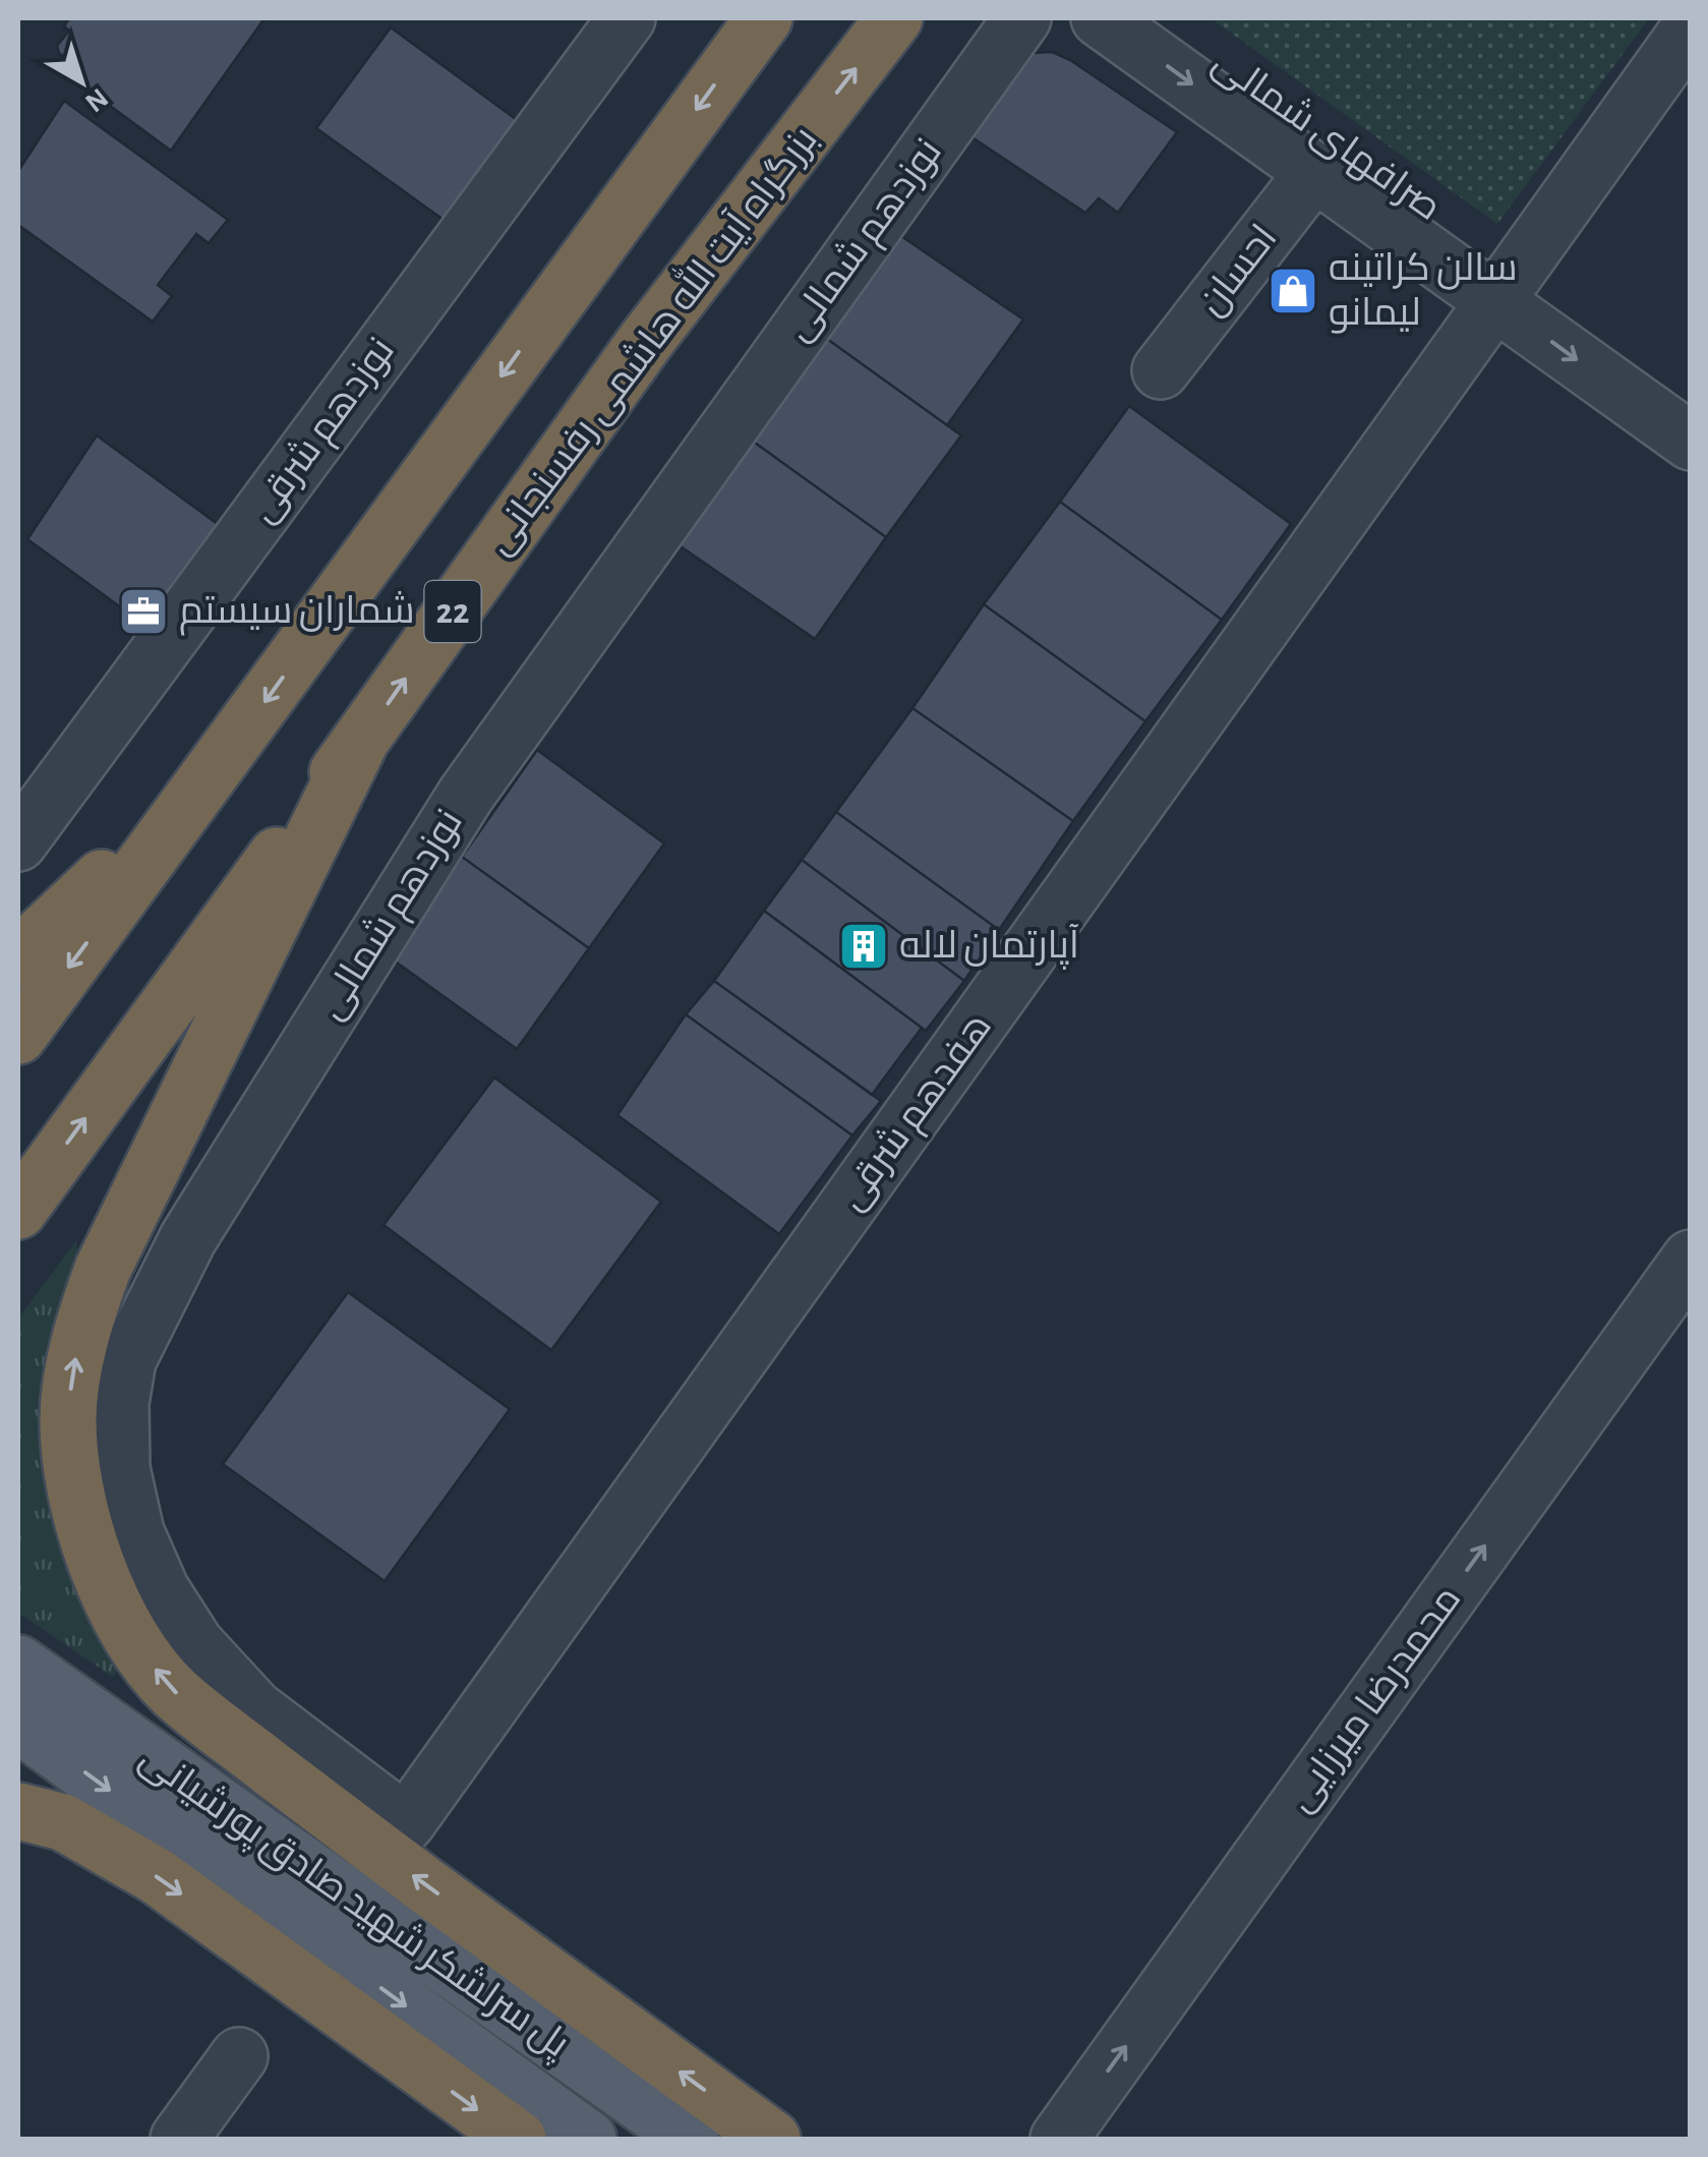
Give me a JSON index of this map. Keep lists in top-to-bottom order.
{
  "streets": {
    "highway": ["بزرگراه آیت الله هاشمی رفسنجانی", "22"],
    "main road": ["پل سرلشکر شهید صادق پورشیانی"],
    "street": [
      "صرافهای شمالی",
      "نوزدهم شمالی",
      "احسان",
      "نوزدهم شرقی",
      "هفدهم شرقی",
      "محمدرضا میرزایی"
    ]
  },
  "crossings": [
    ["صرافهای شمالی", "احسان"],
    ["صرافهای شمالی", "هفدهم شرقی"],
    ["نوزدهم شمالی", "هفدهم شرقی"]
  ],
  "one_way": ["محمدرضا میرزایی"],
  "places": {
    "shop": ["سالن کراتینه لیمانو"],
    "office": ["شماران سیستم"],
    "building": ["آپارتمان لاله"]
  },
  "north": "bottom right"
}
